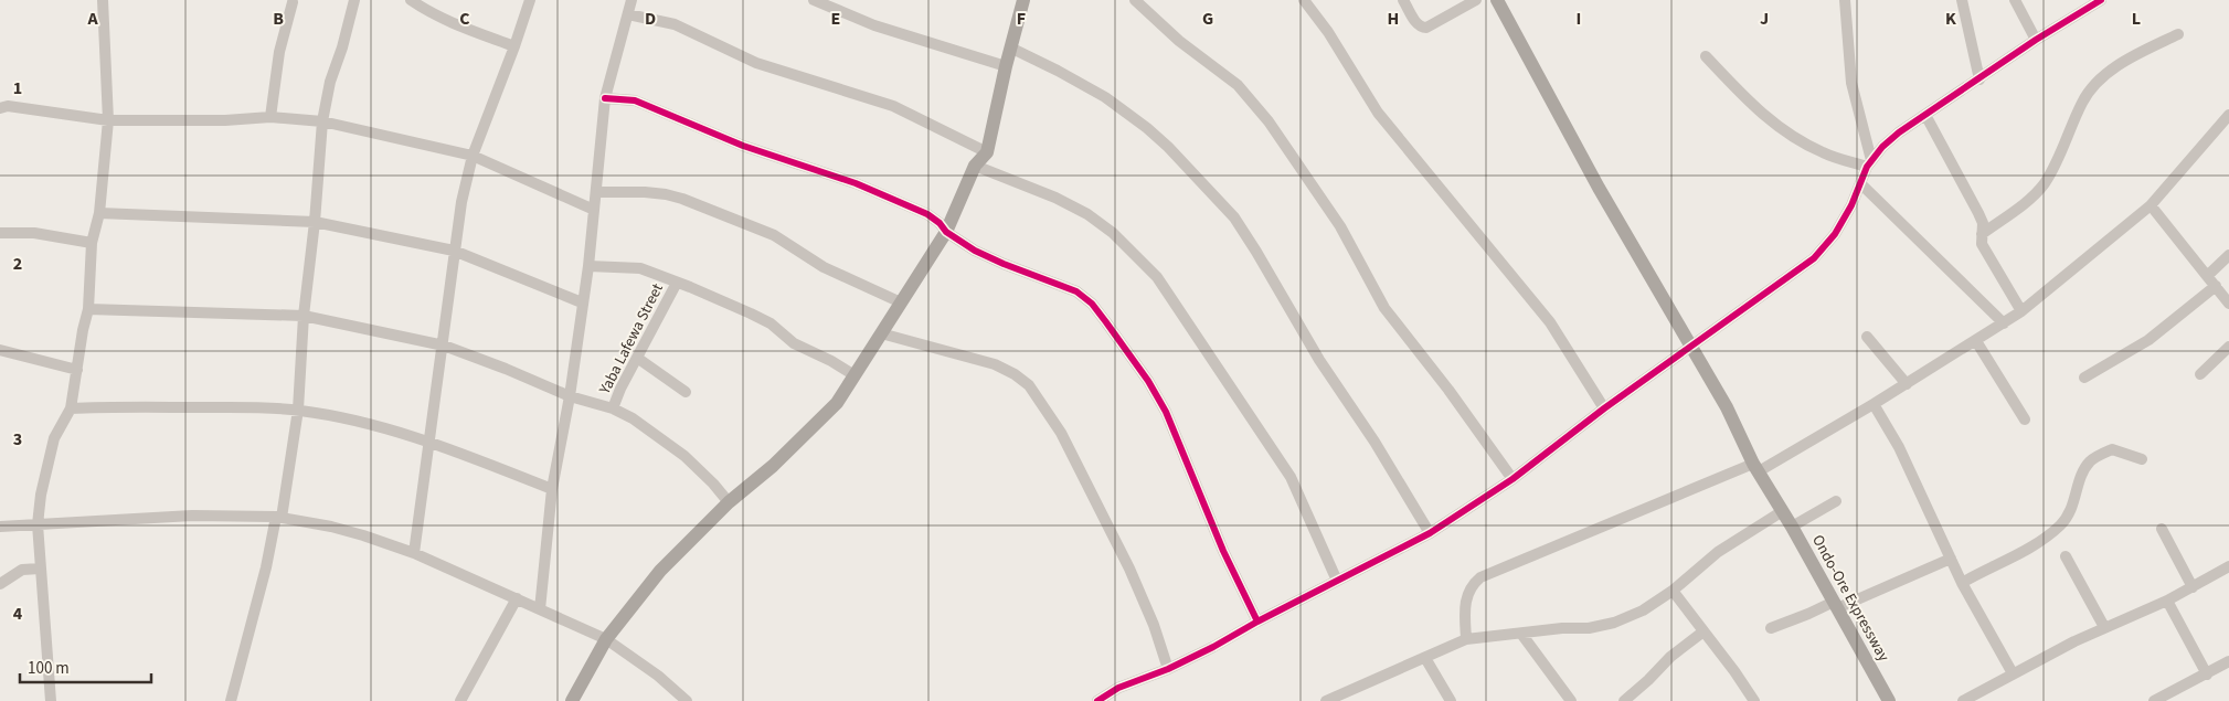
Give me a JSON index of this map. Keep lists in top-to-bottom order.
{
  "streets": {
    "main road": ["Ondo-Ore Expressway"],
    "street": ["Yaba Lafewa Street"]
  },
  "scale_bar": "100 m",
  "grid": {
    "columns": [
      "A",
      "B",
      "C",
      "D",
      "E",
      "F",
      "G",
      "H",
      "I",
      "J",
      "K",
      "L"
    ],
    "rows": [
      "1",
      "2",
      "3",
      "4"
    ]
  }
}
